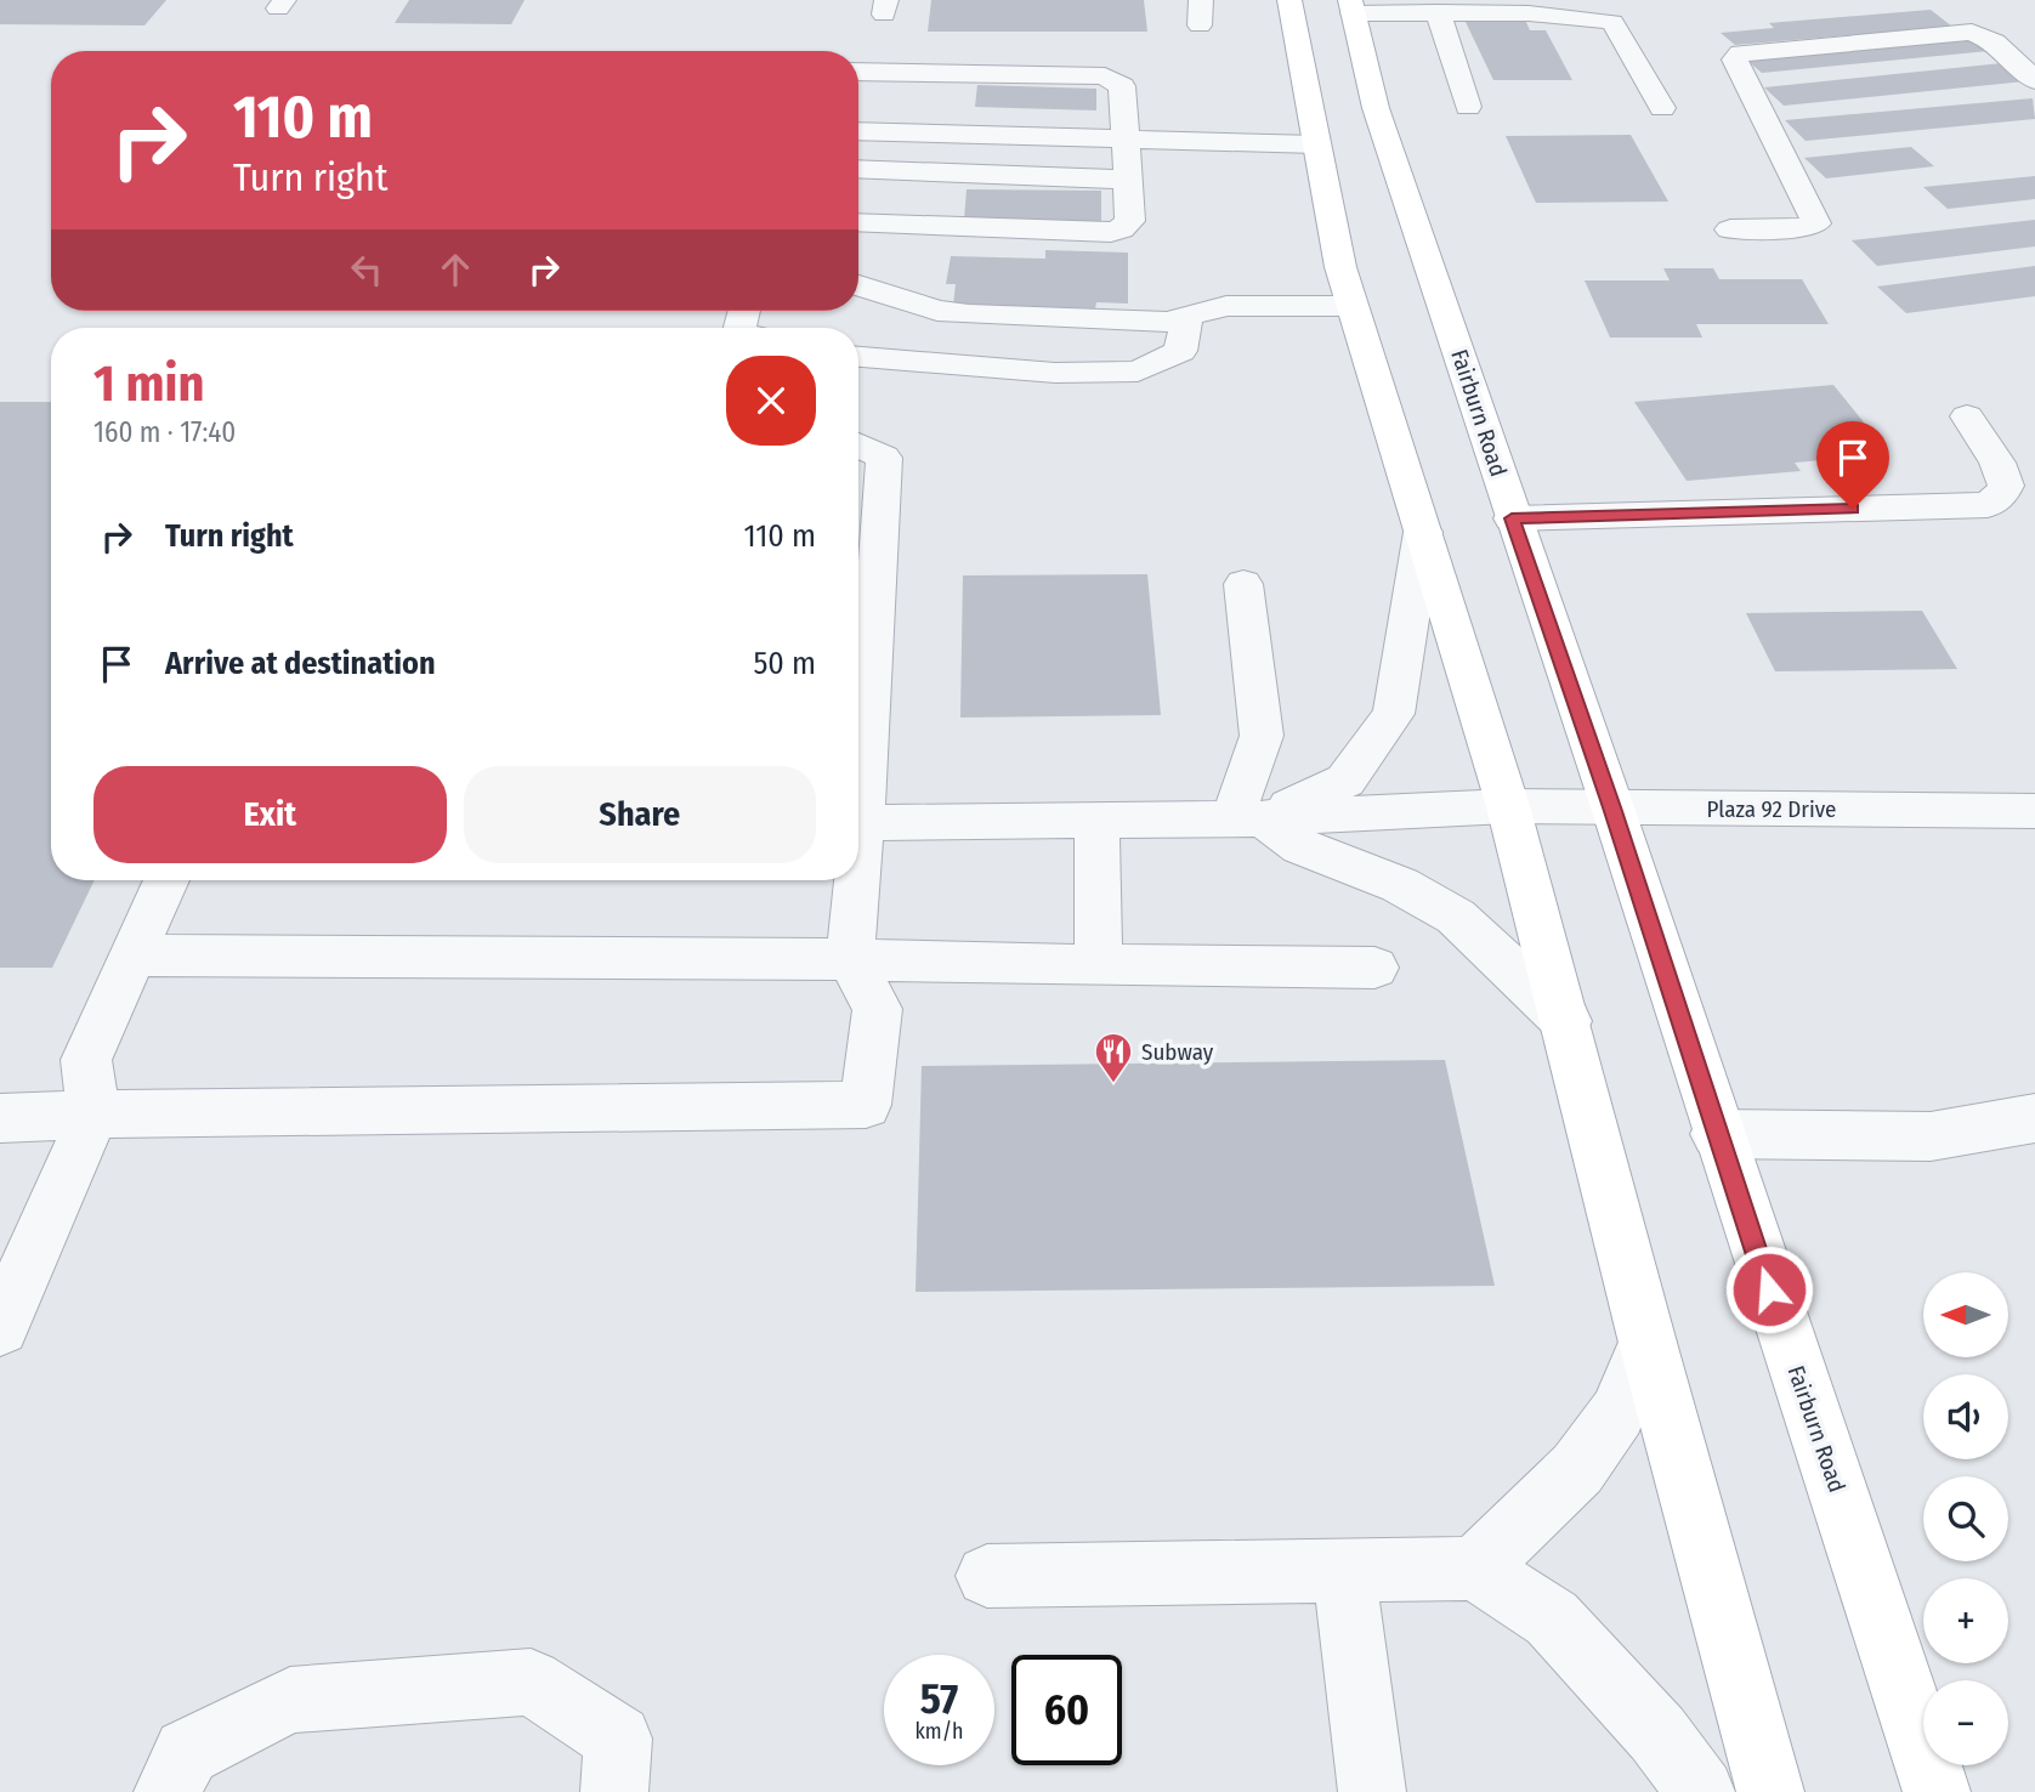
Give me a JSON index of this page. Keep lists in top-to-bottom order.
{
  "streets": {
    "main road": ["Fairburn Road"],
    "lane": ["Plaza 92 Drive"]
  },
  "crossings": [
    ["Fairburn Road", "Plaza 92 Drive"]
  ],
  "places": {
    "restaurant": ["Subway"]
  },
  "north": "left",
  "page": {
    "turn": ["110 m", "Turn right"],
    "heading": ["1 min", "160 m · 17:40"],
    "list": [
      {
        "name": "Turn right",
        "value": "110 m"
      },
      {
        "name": "Arrive at destination",
        "value": "50 m"
      }
    ],
    "buttons": ["Exit", "Share"],
    "map_buttons": ["+", "−"],
    "speed": "57 km/h",
    "limit": "60"
  }
}
